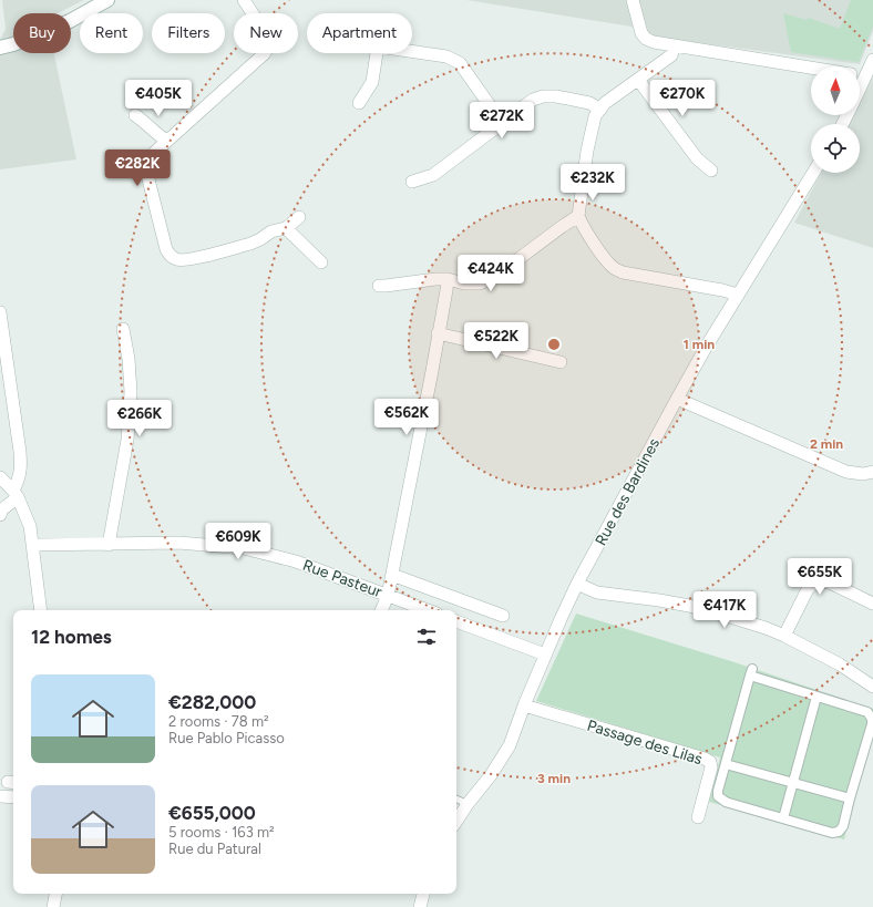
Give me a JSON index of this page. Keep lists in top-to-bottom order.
{
  "streets": {
    "street": ["Rue des Bardines", "Rue Pasteur", "Passage des Lilas"]
  },
  "crossings": [
    ["Rue des Bardines", "Passage des Lilas"]
  ],
  "north": "top",
  "page": {
    "chip": [
      "Buy",
      "Rent",
      "Filters",
      "New",
      "Apartment"
    ],
    "price": [
      "€405K",
      "€270K",
      "€272K",
      "€282K",
      "€232K",
      "€424K",
      "€522K",
      "€562K",
      "€266K",
      "€609K",
      "€655K",
      "€417K"
    ],
    "heading": "12 homes",
    "list": [
      {
        "name": "€282,000",
        "note": "2 rooms · 78 m² · Rue Pablo Picasso"
      },
      {
        "name": "€655,000",
        "note": "5 rooms · 163 m² · Rue du Patural"
      }
    ]
  },
  "rings": ["1 min", "2 min", "3 min"]
}
